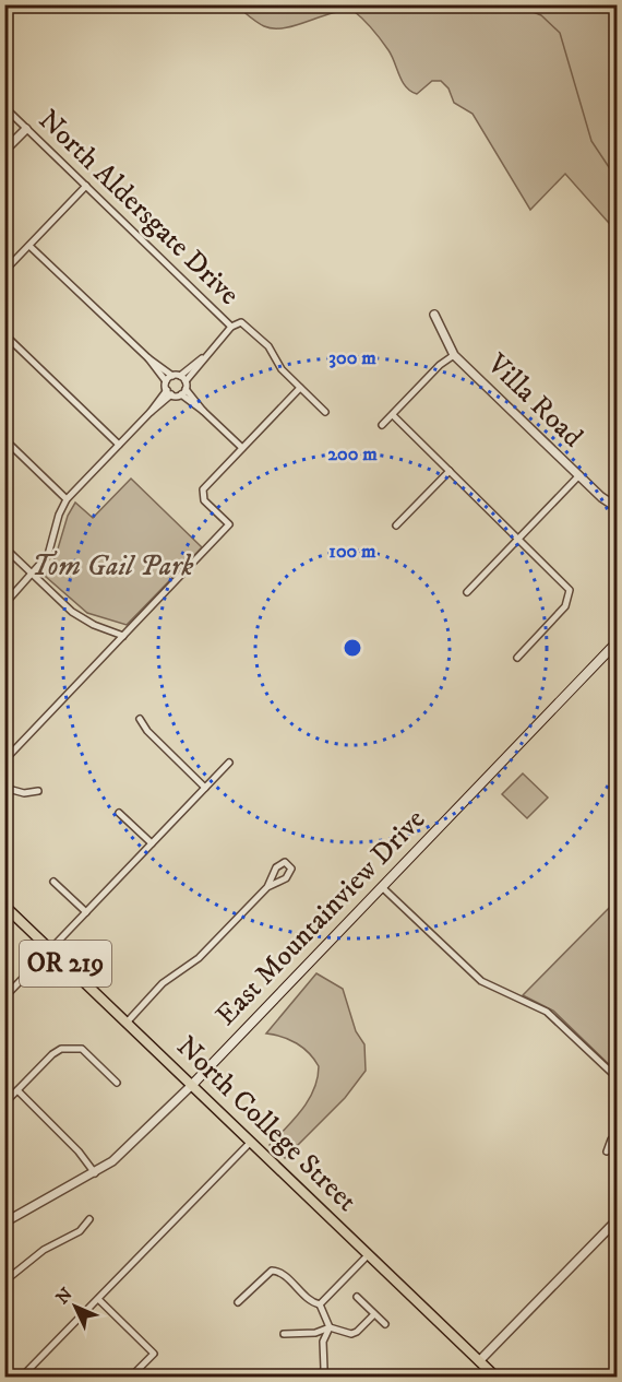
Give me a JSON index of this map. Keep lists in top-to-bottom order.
{
  "streets": {
    "main road": ["East Mountainview Drive", "OR 219", "North College Street"],
    "street": ["North Aldersgate Drive", "Villa Road"]
  },
  "crossings": [
    ["East Mountainview Drive", "North College Street"]
  ],
  "parks": ["Tom Gail Park"],
  "north": "top left",
  "rings": ["300 m", "200 m", "100 m"]
}
